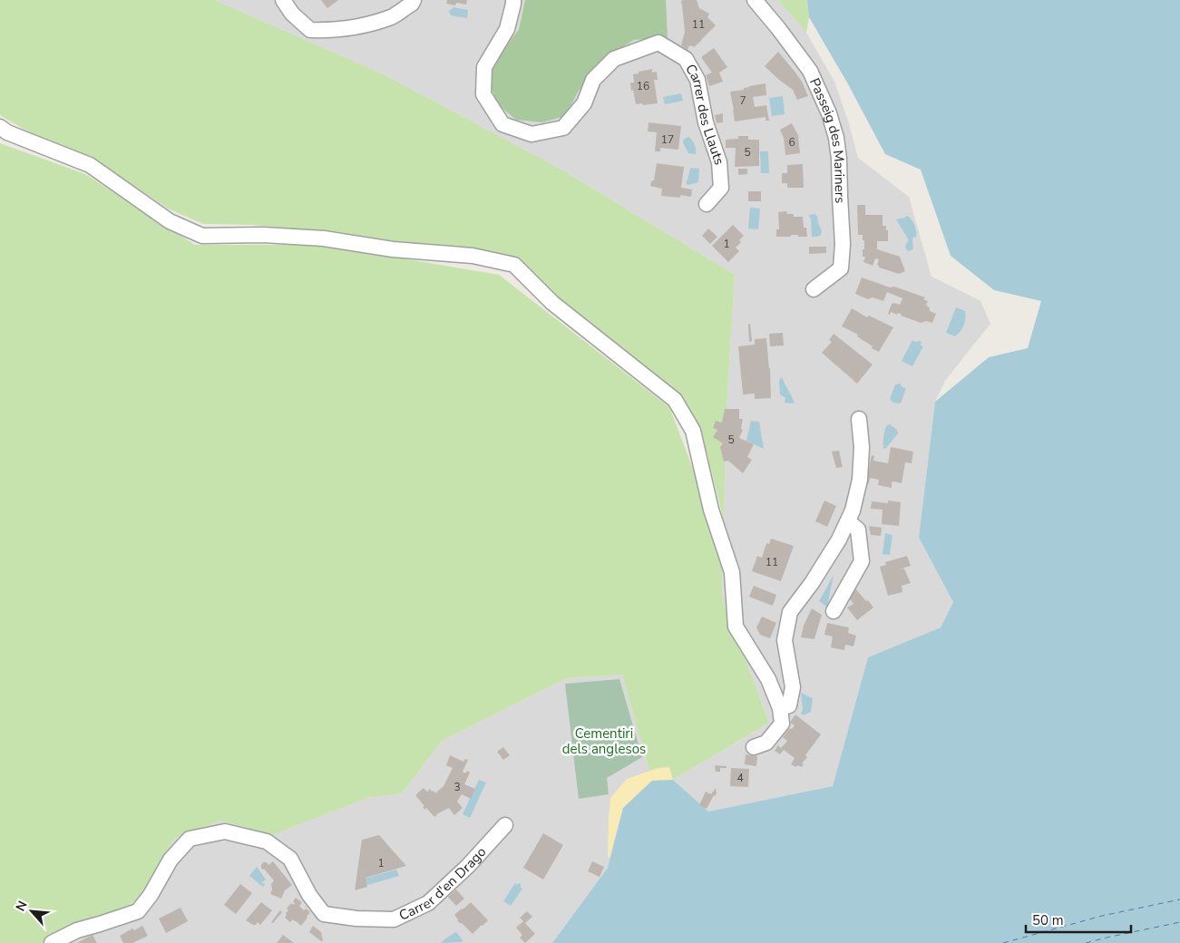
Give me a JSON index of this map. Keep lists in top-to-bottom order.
{
  "streets": {
    "street": ["Carrer des Llauts", "Passeig des Mariners", "Carrer d'en Drago"]
  },
  "parks": ["Cementiri dels anglesos"],
  "house_numbers": [
    "11",
    "16",
    "7",
    "17",
    "6",
    "5",
    "1",
    "5",
    "11",
    "4",
    "3",
    "1"
  ],
  "scale_bar": "50 m",
  "north": "top left"
}
